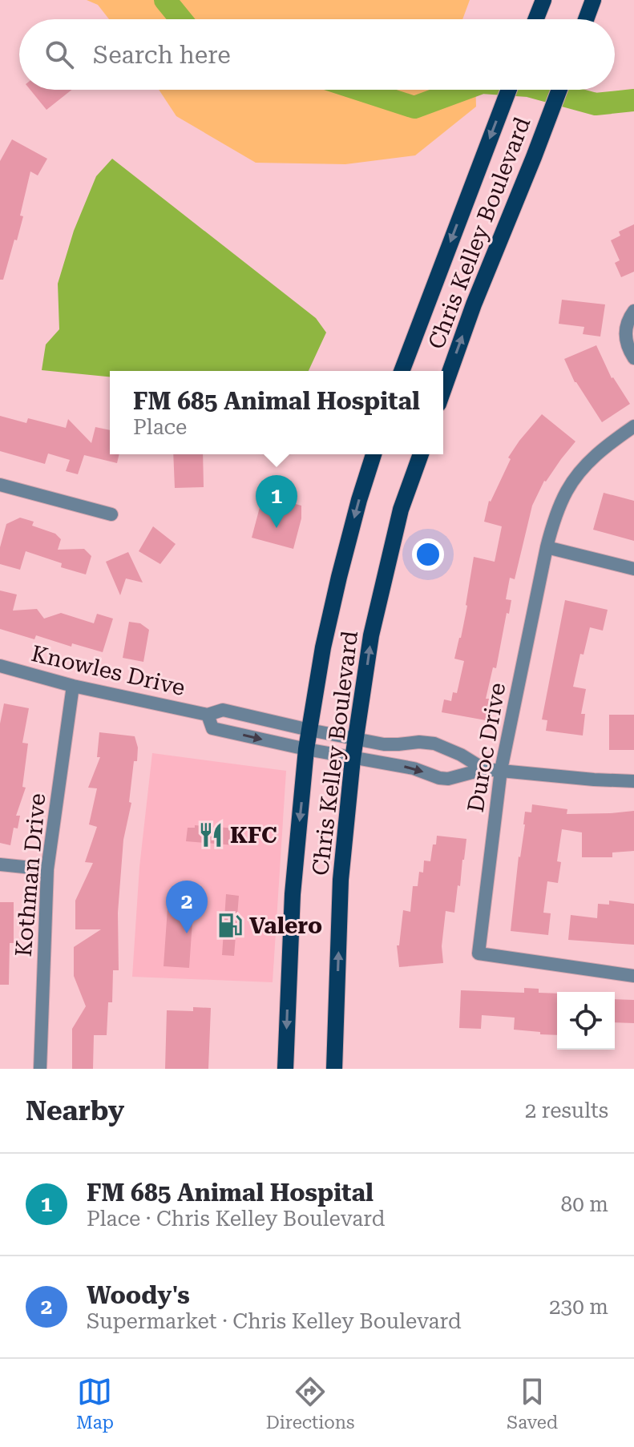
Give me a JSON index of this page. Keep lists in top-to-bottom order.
{
  "streets": {
    "main road": ["Chris Kelley Boulevard"],
    "street": ["Knowles Drive", "Duroc Drive", "Kothman Drive"]
  },
  "crossings": [
    ["Chris Kelley Boulevard", "Knowles Drive"],
    ["Knowles Drive", "Duroc Drive"],
    ["Knowles Drive", "Kothman Drive"]
  ],
  "places": {
    "restaurant": ["KFC"],
    "fuel station": ["Valero"]
  },
  "page": {
    "search": "Search here",
    "popup": ["FM 685 Animal Hospital", "Place"],
    "pins": ["1", "2"],
    "heading": ["Nearby", "2 results"],
    "list": [
      {
        "mark": "1",
        "name": "FM 685 Animal Hospital",
        "note": "Place · Chris Kelley Boulevard",
        "value": "80 m"
      },
      {
        "mark": "2",
        "name": "Woody's",
        "note": "Supermarket · Chris Kelley Boulevard",
        "value": "230 m"
      }
    ],
    "nav": ["Map", "Directions", "Saved"]
  }
}
